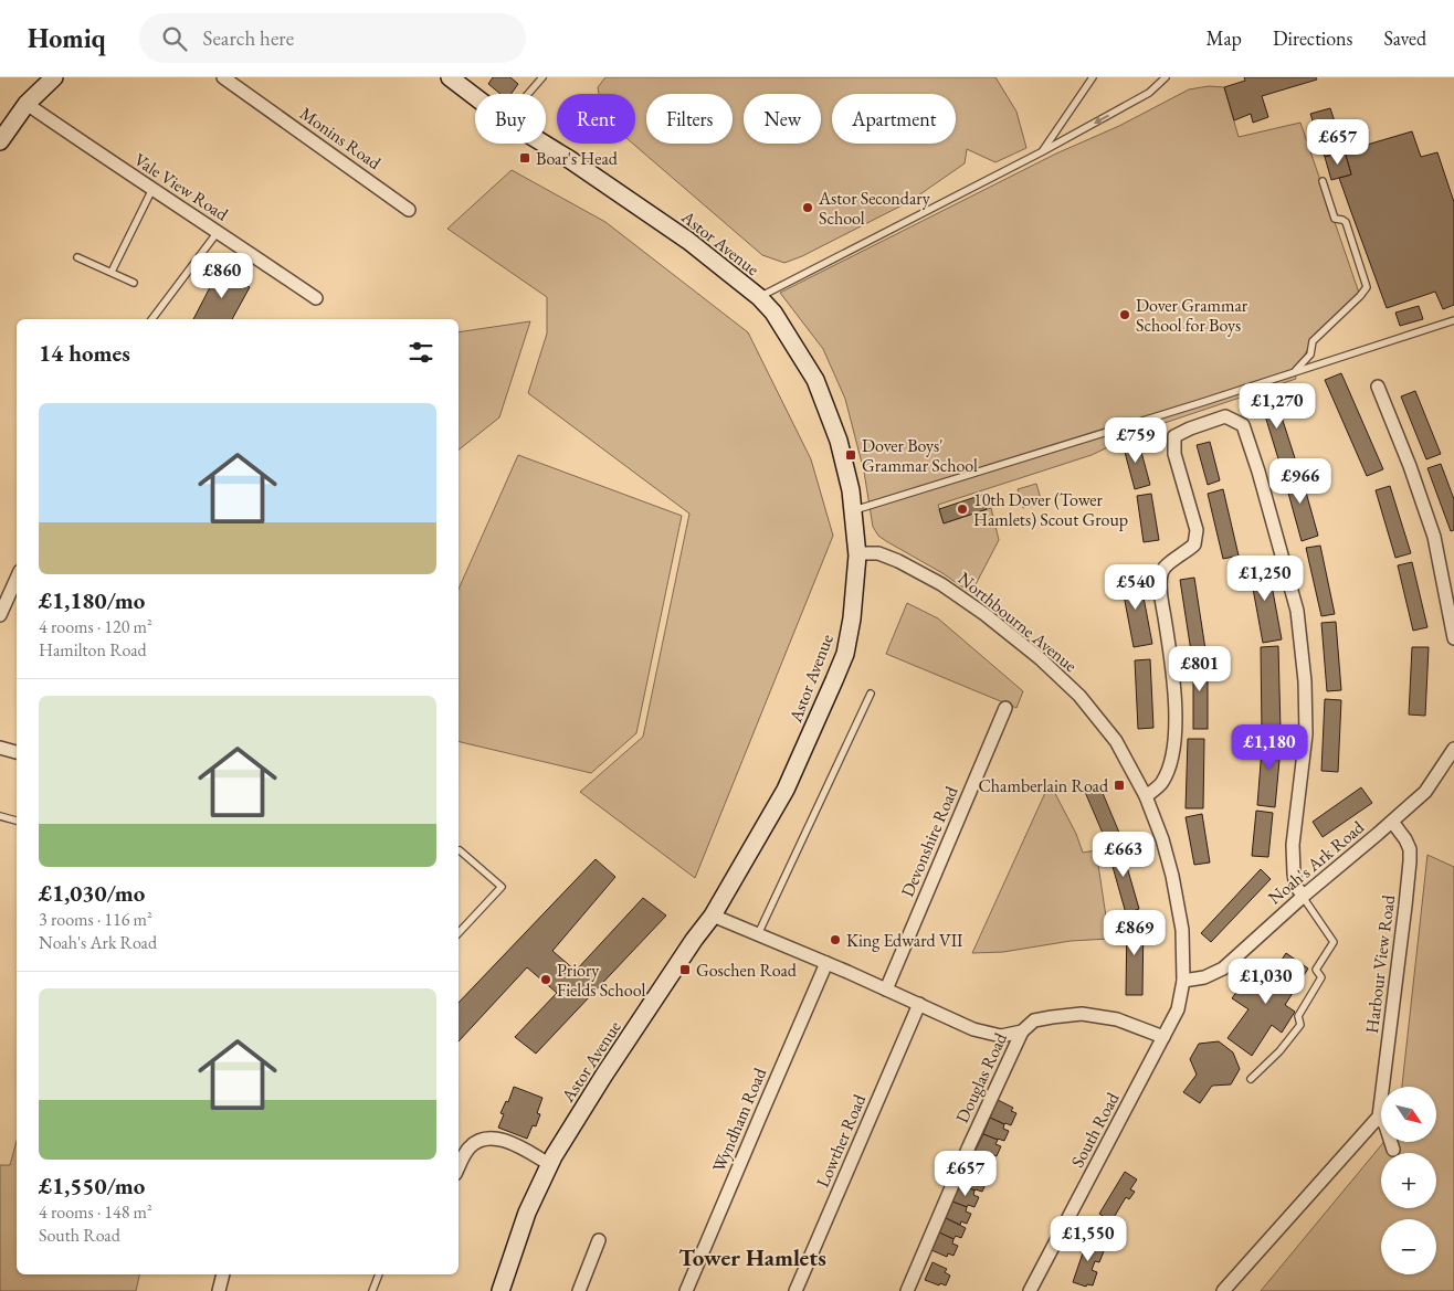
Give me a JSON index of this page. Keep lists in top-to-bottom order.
{
  "streets": {
    "street": [
      "Monins Road",
      "Vale View Road",
      "Astor Avenue",
      "Northbourne Avenue",
      "Devonshire Road",
      "Noah's Ark Road",
      "Harbour View Road",
      "Douglas Road",
      "Wyndham Road",
      "South Road",
      "Lowther Road"
    ]
  },
  "crossings": [
    ["Astor Avenue", "Northbourne Avenue"],
    ["Northbourne Avenue", "Noah's Ark Road"],
    ["Northbourne Avenue", "South Road"],
    ["Noah's Ark Road", "Harbour View Road"],
    ["Noah's Ark Road", "South Road"]
  ],
  "districts": ["Tower Hamlets"],
  "places": {
    "transit": [
      "Boar's Head",
      "Dover Boys' Grammar School",
      "Chamberlain Road",
      "Goschen Road"
    ],
    "other": [
      "Astor Secondary School",
      "Dover Grammar School for Boys",
      "10th Dover (Tower Hamlets) Scout Group",
      "King Edward VII",
      "Priory Fields School"
    ]
  },
  "north": "bottom right",
  "page": {
    "header": "Homiq",
    "search": "Search here",
    "nav": ["Map", "Directions", "Saved"],
    "chip": [
      "Buy",
      "Rent",
      "Filters",
      "New",
      "Apartment"
    ],
    "price": [
      "£657",
      "£860",
      "£1,270",
      "£759",
      "£966",
      "£1,250",
      "£540",
      "£801",
      "£1,180",
      "£663",
      "£869",
      "£1,030",
      "£657",
      "£1,550"
    ],
    "heading": "14 homes",
    "list": [
      {
        "name": "£1,180/mo",
        "note": "4 rooms · 120 m² · Hamilton Road"
      },
      {
        "name": "£1,030/mo",
        "note": "3 rooms · 116 m² · Noah's Ark Road"
      },
      {
        "name": "£1,550/mo",
        "note": "4 rooms · 148 m² · South Road"
      }
    ],
    "map_buttons": ["+", "−"]
  }
}
